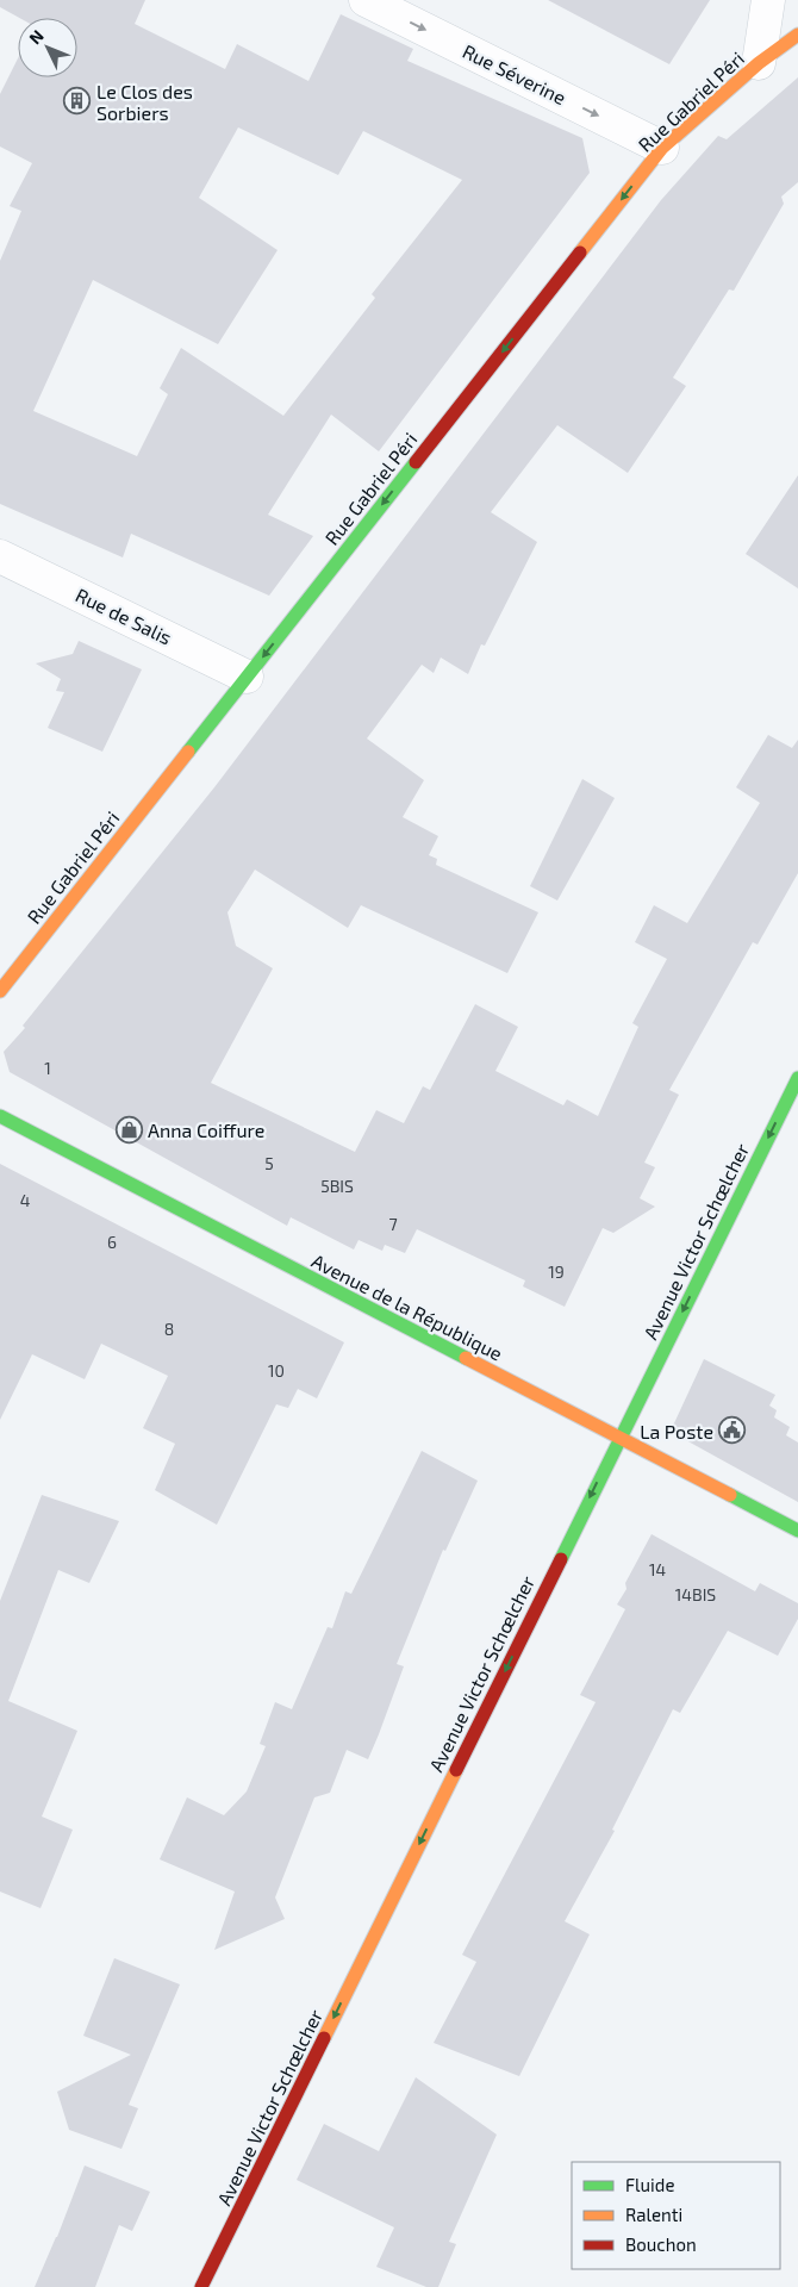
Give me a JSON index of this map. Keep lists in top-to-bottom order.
{
  "streets": {
    "street": [
      "Rue Séverine",
      "Rue Gabriel Péri",
      "Rue de Salis",
      "Avenue Victor Schœlcher",
      "Avenue de la République"
    ]
  },
  "crossings": [
    ["Rue Séverine", "Rue Gabriel Péri"],
    ["Rue Gabriel Péri", "Rue de Salis"],
    ["Avenue Victor Schœlcher", "Avenue de la République"]
  ],
  "one_way": ["Rue Séverine", "Rue Gabriel Péri", "Avenue Victor Schœlcher"],
  "places": {
    "building": ["Le Clos des Sorbiers"],
    "shop": ["Anna Coiffure"],
    "public building": ["La Poste"]
  },
  "house_numbers": [
    "1",
    "5",
    "5BIS",
    "4",
    "7",
    "6",
    "19",
    "8",
    "10",
    "14",
    "14BIS"
  ],
  "legend": ["Fluide", "Ralenti", "Bouchon"],
  "north": "top left"
}
